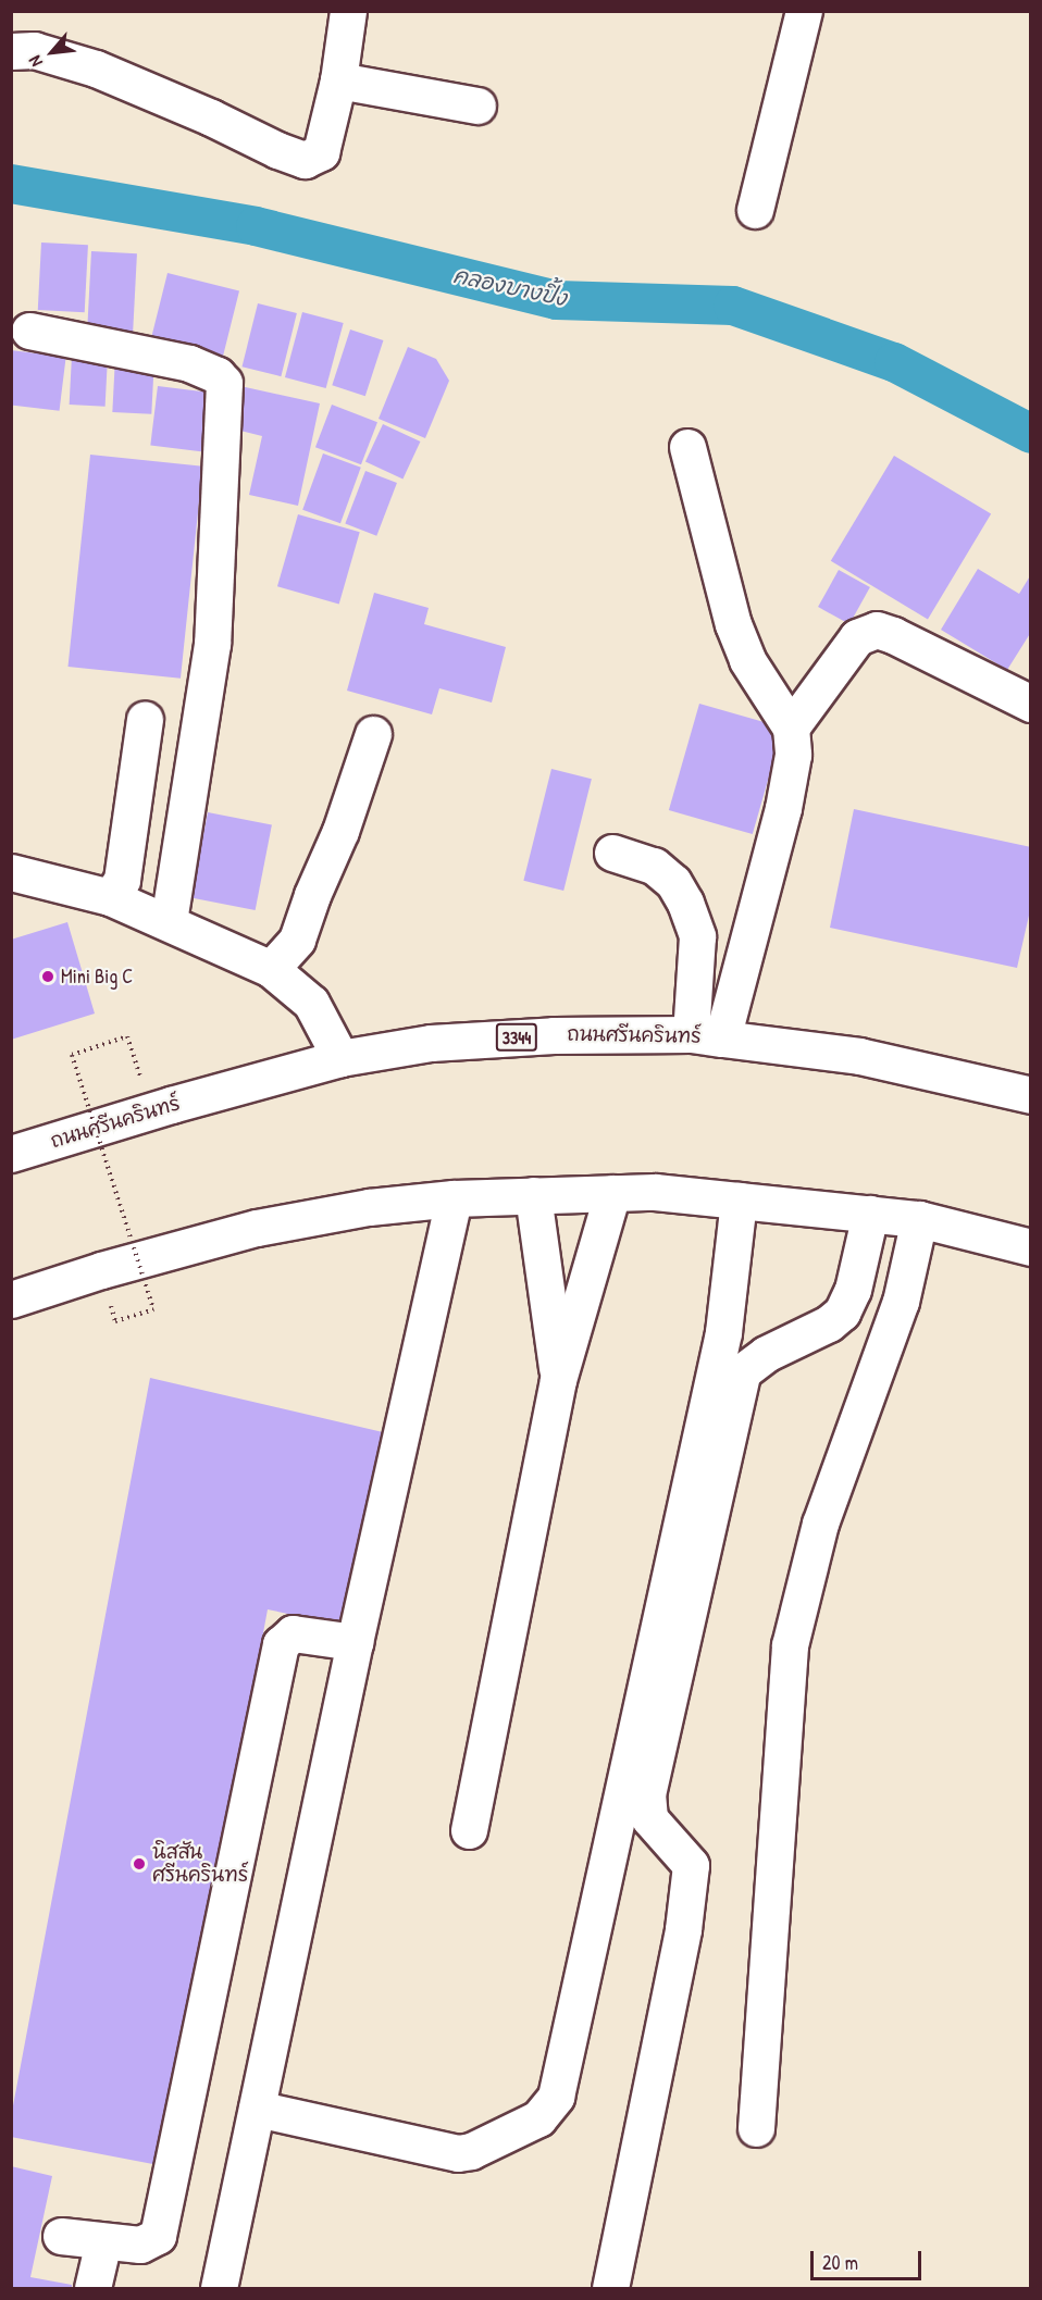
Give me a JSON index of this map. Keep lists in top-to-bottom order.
{
  "streets": {
    "street": ["ถนนศรีนครินทร์", "3344"]
  },
  "water": ["คลองบางปิ้ง"],
  "places": ["Mini Big C", "นิสสัน ศรีนครินทร์"],
  "scale_bar": "20 m",
  "north": "bottom left"
}
